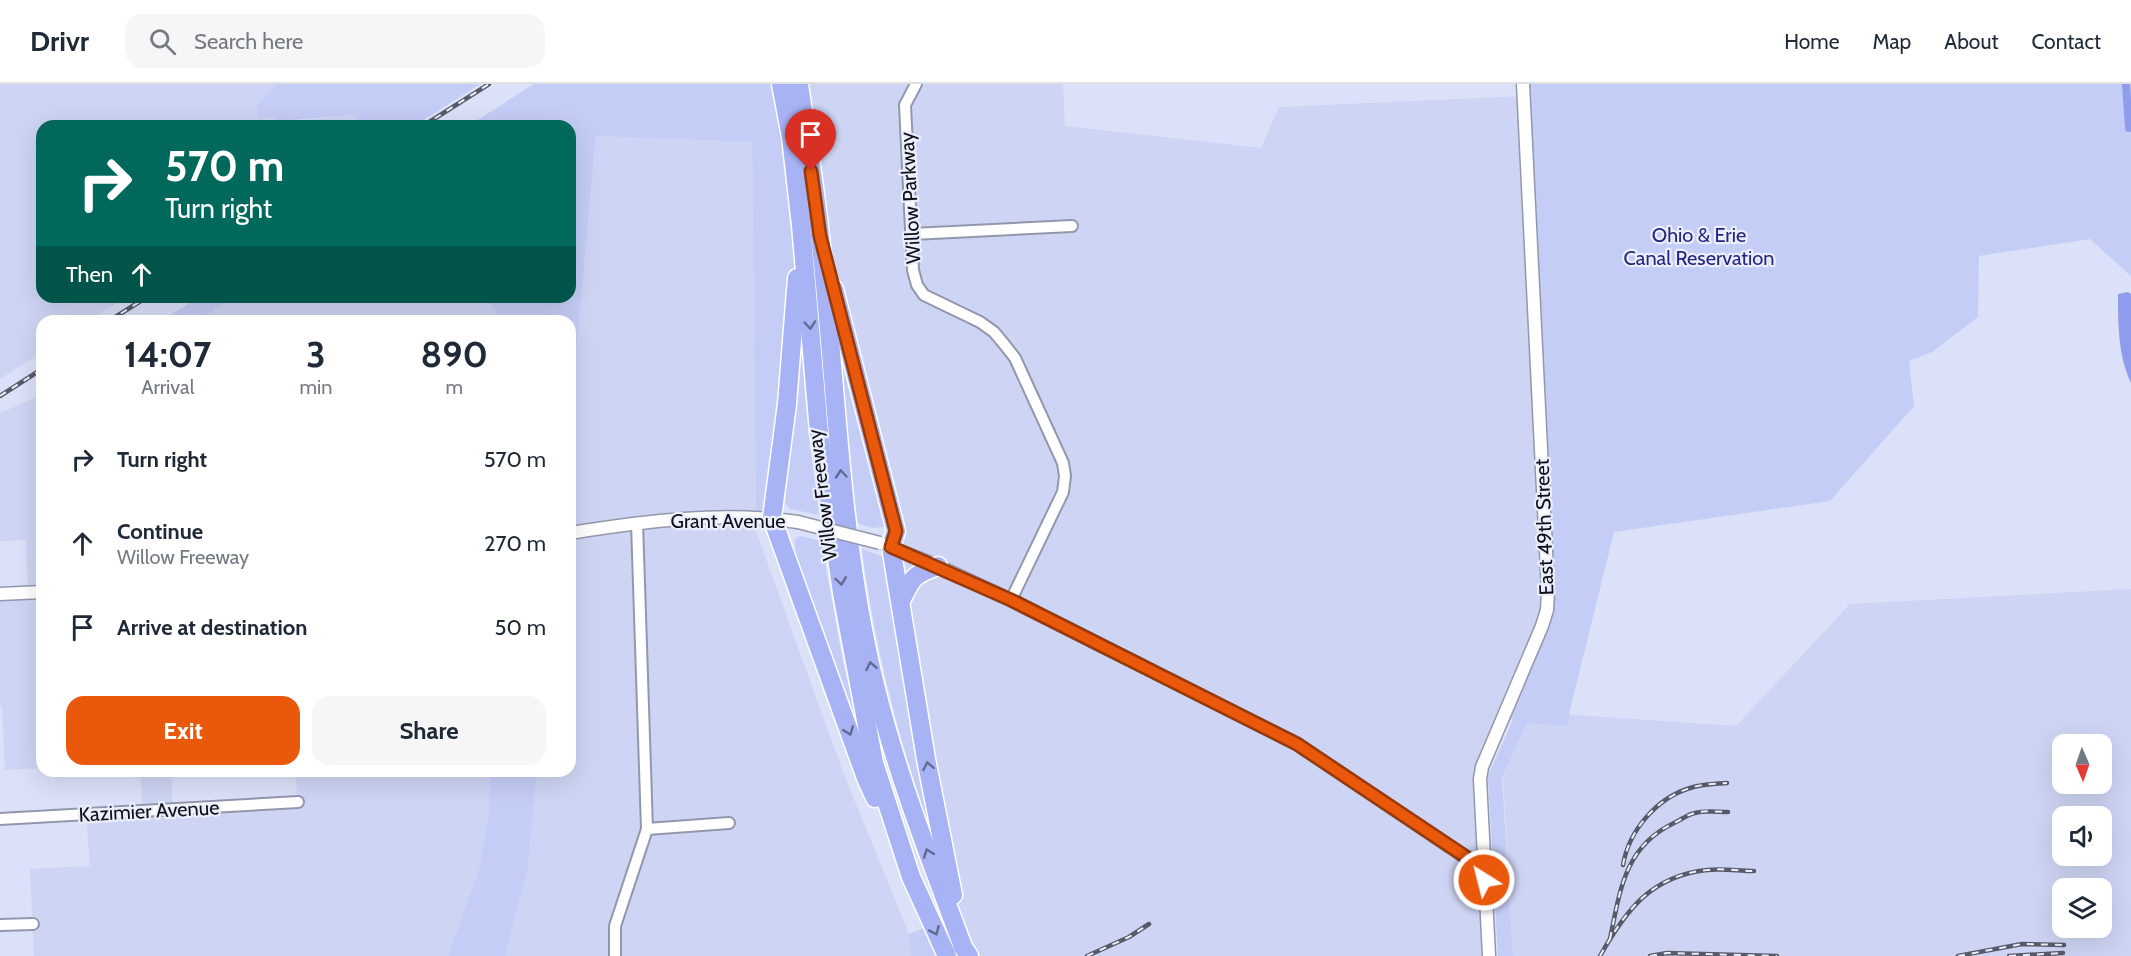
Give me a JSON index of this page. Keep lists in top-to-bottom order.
{
  "streets": {
    "highway": ["Willow Freeway"],
    "street": [
      "Willow Parkway",
      "Grant Avenue",
      "East 49th Street",
      "Kazimier Avenue"
    ]
  },
  "crossings": [
    ["Willow Parkway", "Grant Avenue"],
    ["Grant Avenue", "East 49th Street"]
  ],
  "parks": ["Ohio & Erie Canal Reservation"],
  "north": "bottom",
  "page": {
    "header": "Drivr",
    "search": "Search here",
    "nav": [
      "Home",
      "Map",
      "About",
      "Contact"
    ],
    "turn": ["570 m", "Turn right"],
    "then": "Then",
    "eta": [
      "14:07",
      "Arrival",
      "3",
      "min",
      "890",
      "m"
    ],
    "list": [
      {
        "name": "Turn right",
        "value": "570 m"
      },
      {
        "name": "Continue",
        "note": "Willow Freeway",
        "value": "270 m"
      },
      {
        "name": "Arrive at destination",
        "value": "50 m"
      }
    ],
    "buttons": ["Exit", "Share"]
  }
}
